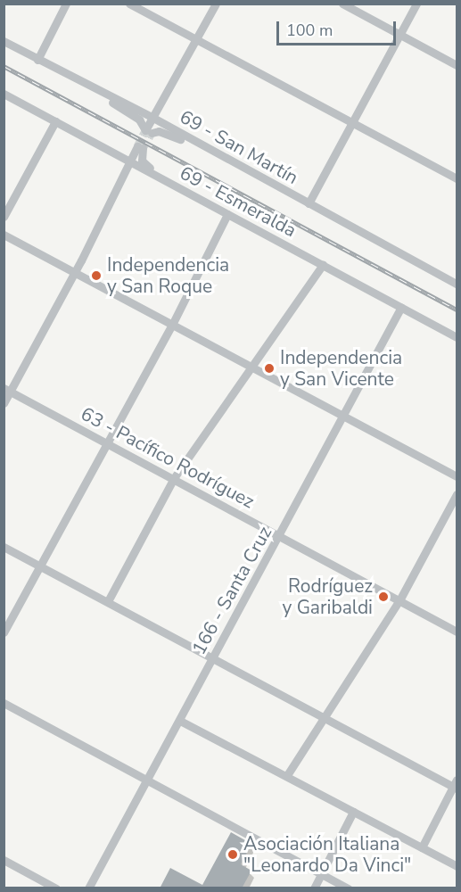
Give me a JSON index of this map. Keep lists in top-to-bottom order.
{
  "streets": {
    "street": [
      "69 - San Martín",
      "69 - Esmeralda",
      "63 - Pacífico Rodríguez",
      "166 - Santa Cruz"
    ]
  },
  "crossings": [
    ["69 - Esmeralda", "166 - Santa Cruz"],
    ["63 - Pacífico Rodríguez", "166 - Santa Cruz"]
  ],
  "places": [
    "Independencia y San Roque",
    "Independencia y San Vicente",
    "Rodríguez y Garibaldi",
    "Asociación Italiana \"Leonardo Da Vinci\""
  ],
  "scale_bar": "100 m"
}
